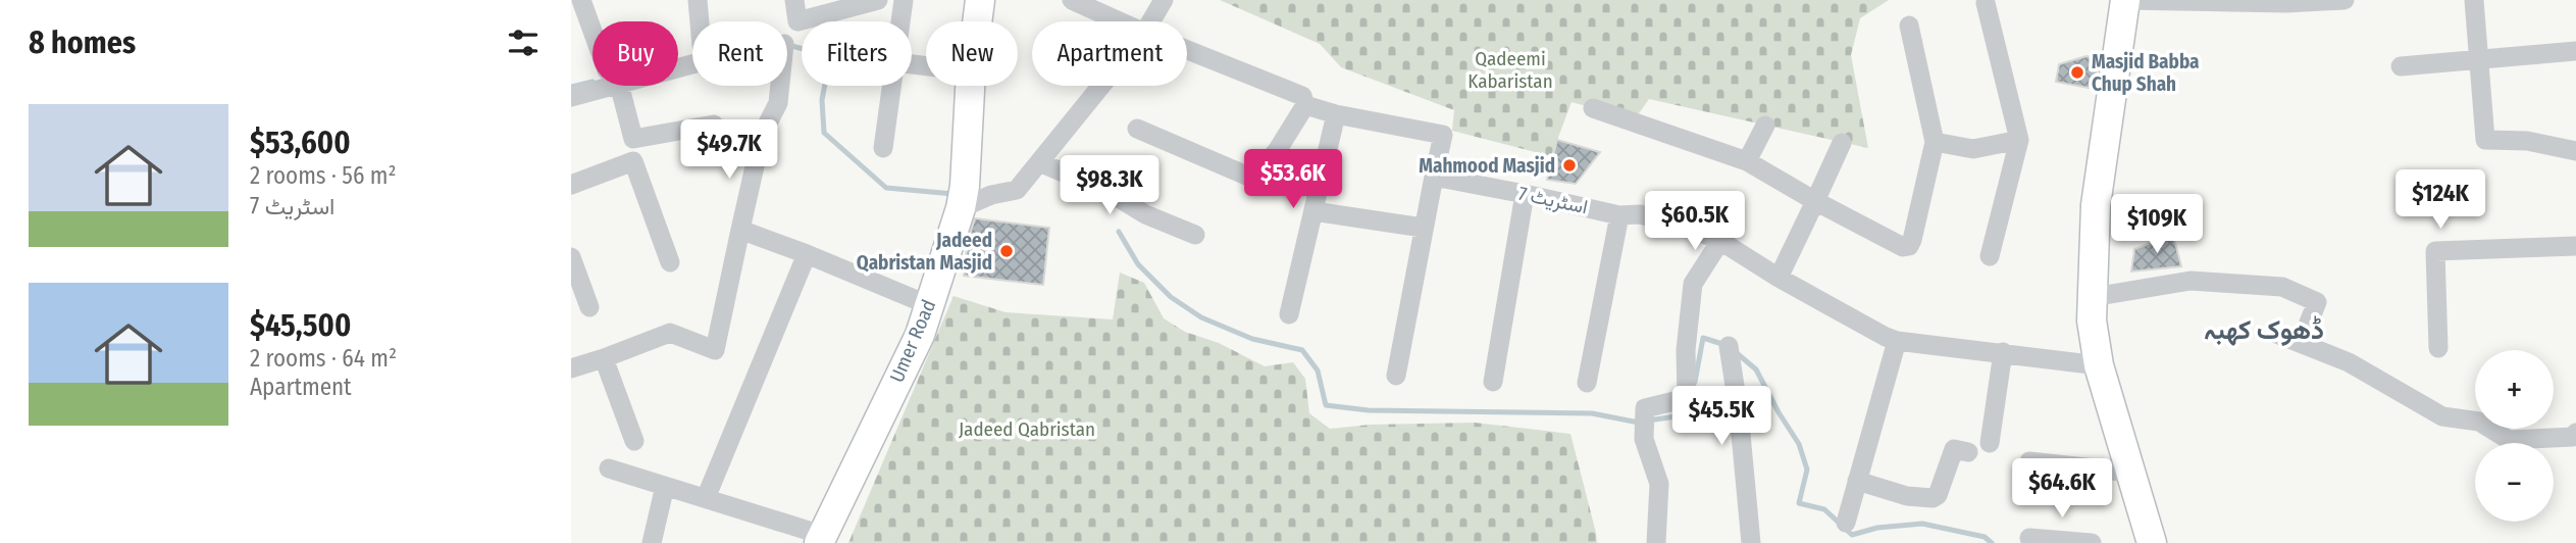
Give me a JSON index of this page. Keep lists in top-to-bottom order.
{
  "streets": {
    "main road": ["Umer Road"],
    "street": ["اسٹریٹ 7"]
  },
  "districts": ["ڈھوک کھبہ"],
  "parks": ["Qadeemi Kabaristan", "Jadeed Qabristan"],
  "places": ["Masjid Babba Chup Shah", "Mahmood Masjid", "Jadeed Qabristan Masjid"],
  "page": {
    "heading": "8 homes",
    "chip": [
      "Buy",
      "Rent",
      "Filters",
      "New",
      "Apartment"
    ],
    "list": [
      {
        "name": "$53,600",
        "note": "2 rooms · 56 m² · اسٹریٹ 7"
      },
      {
        "name": "$45,500",
        "note": "2 rooms · 64 m² · Apartment"
      }
    ],
    "price": [
      "$49.7K",
      "$53.6K",
      "$98.3K",
      "$124K",
      "$60.5K",
      "$109K",
      "$45.5K",
      "$64.6K"
    ],
    "map_buttons": ["+", "−"]
  }
}
